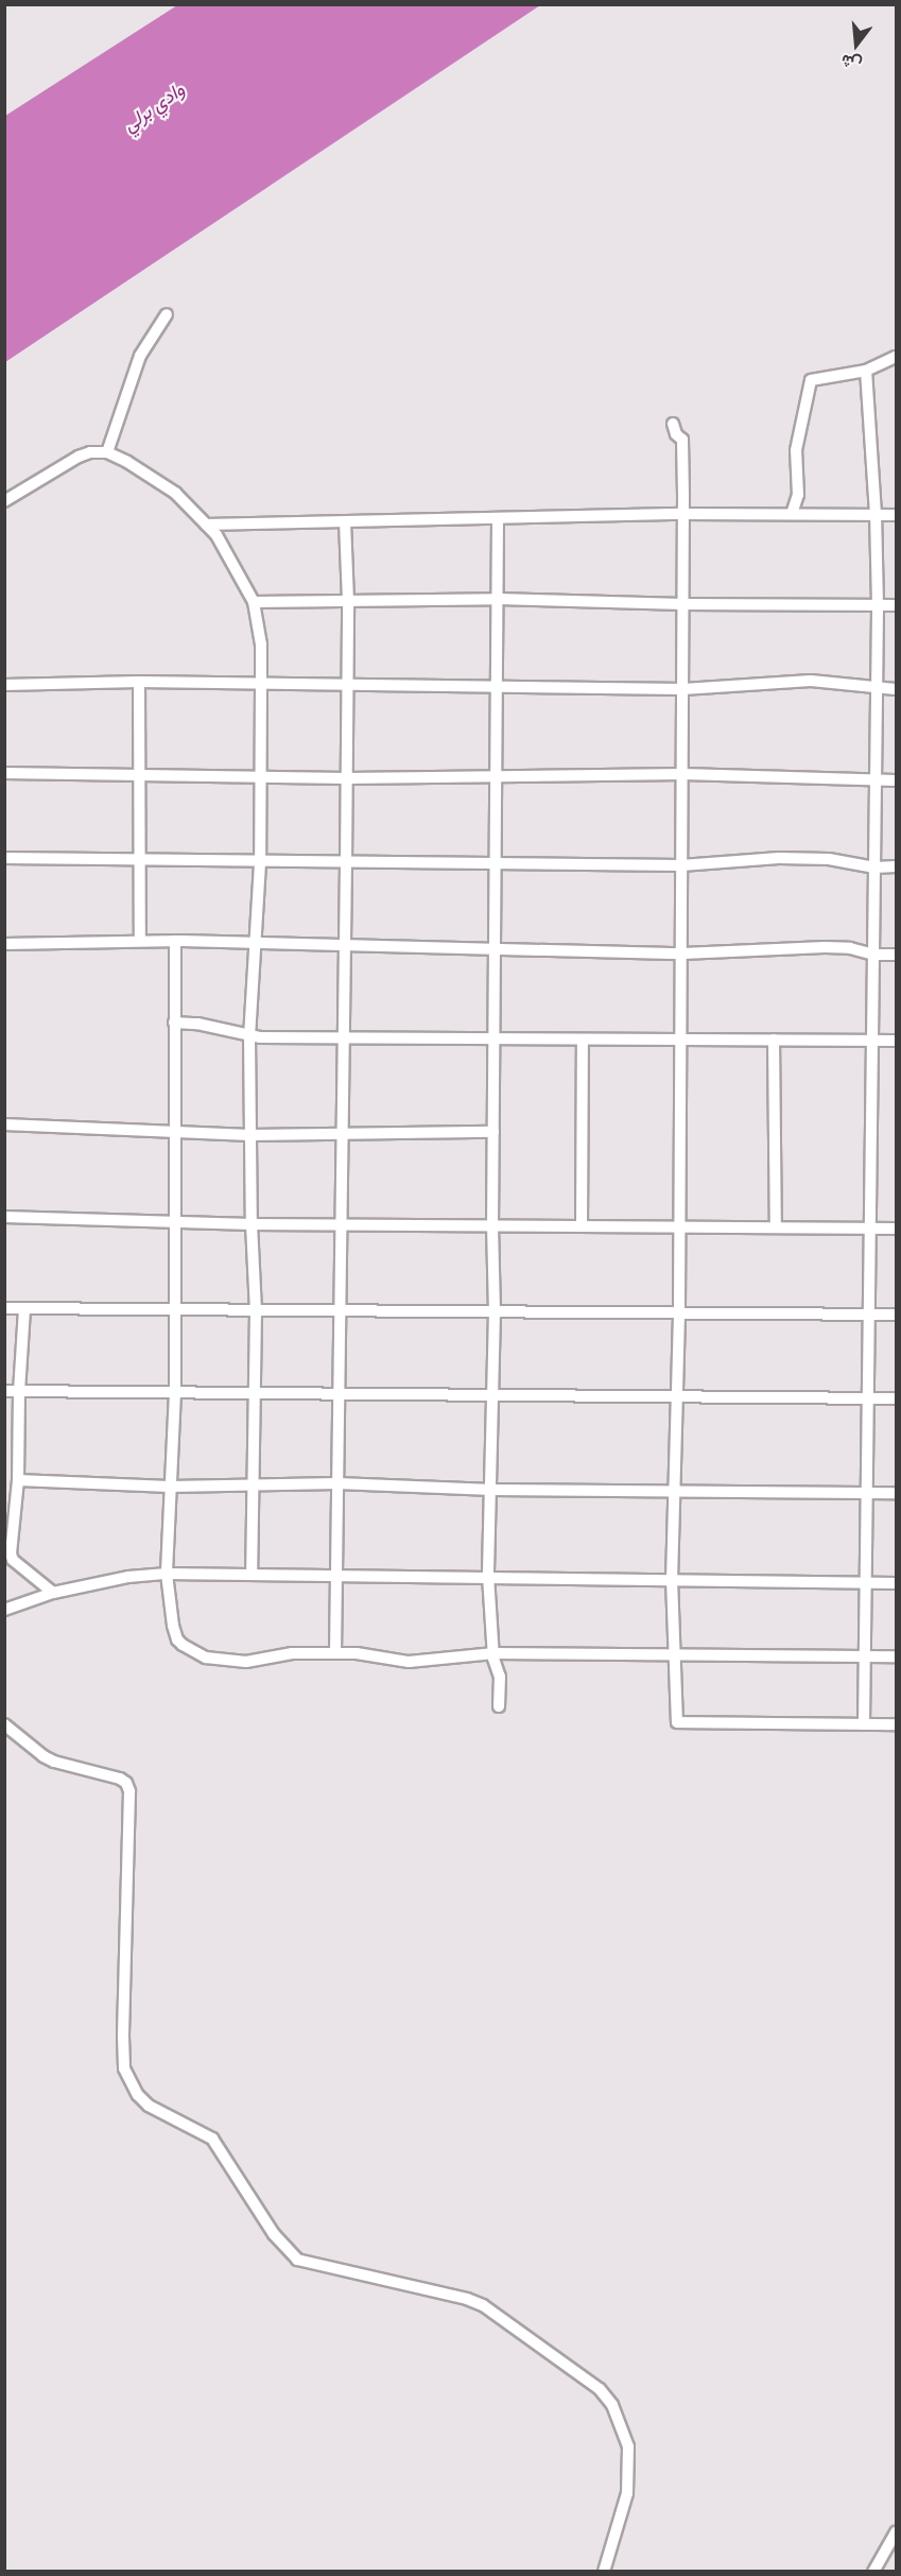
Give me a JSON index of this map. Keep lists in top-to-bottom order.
{
  "water": ["وادي برلي"],
  "north": "bottom"
}
